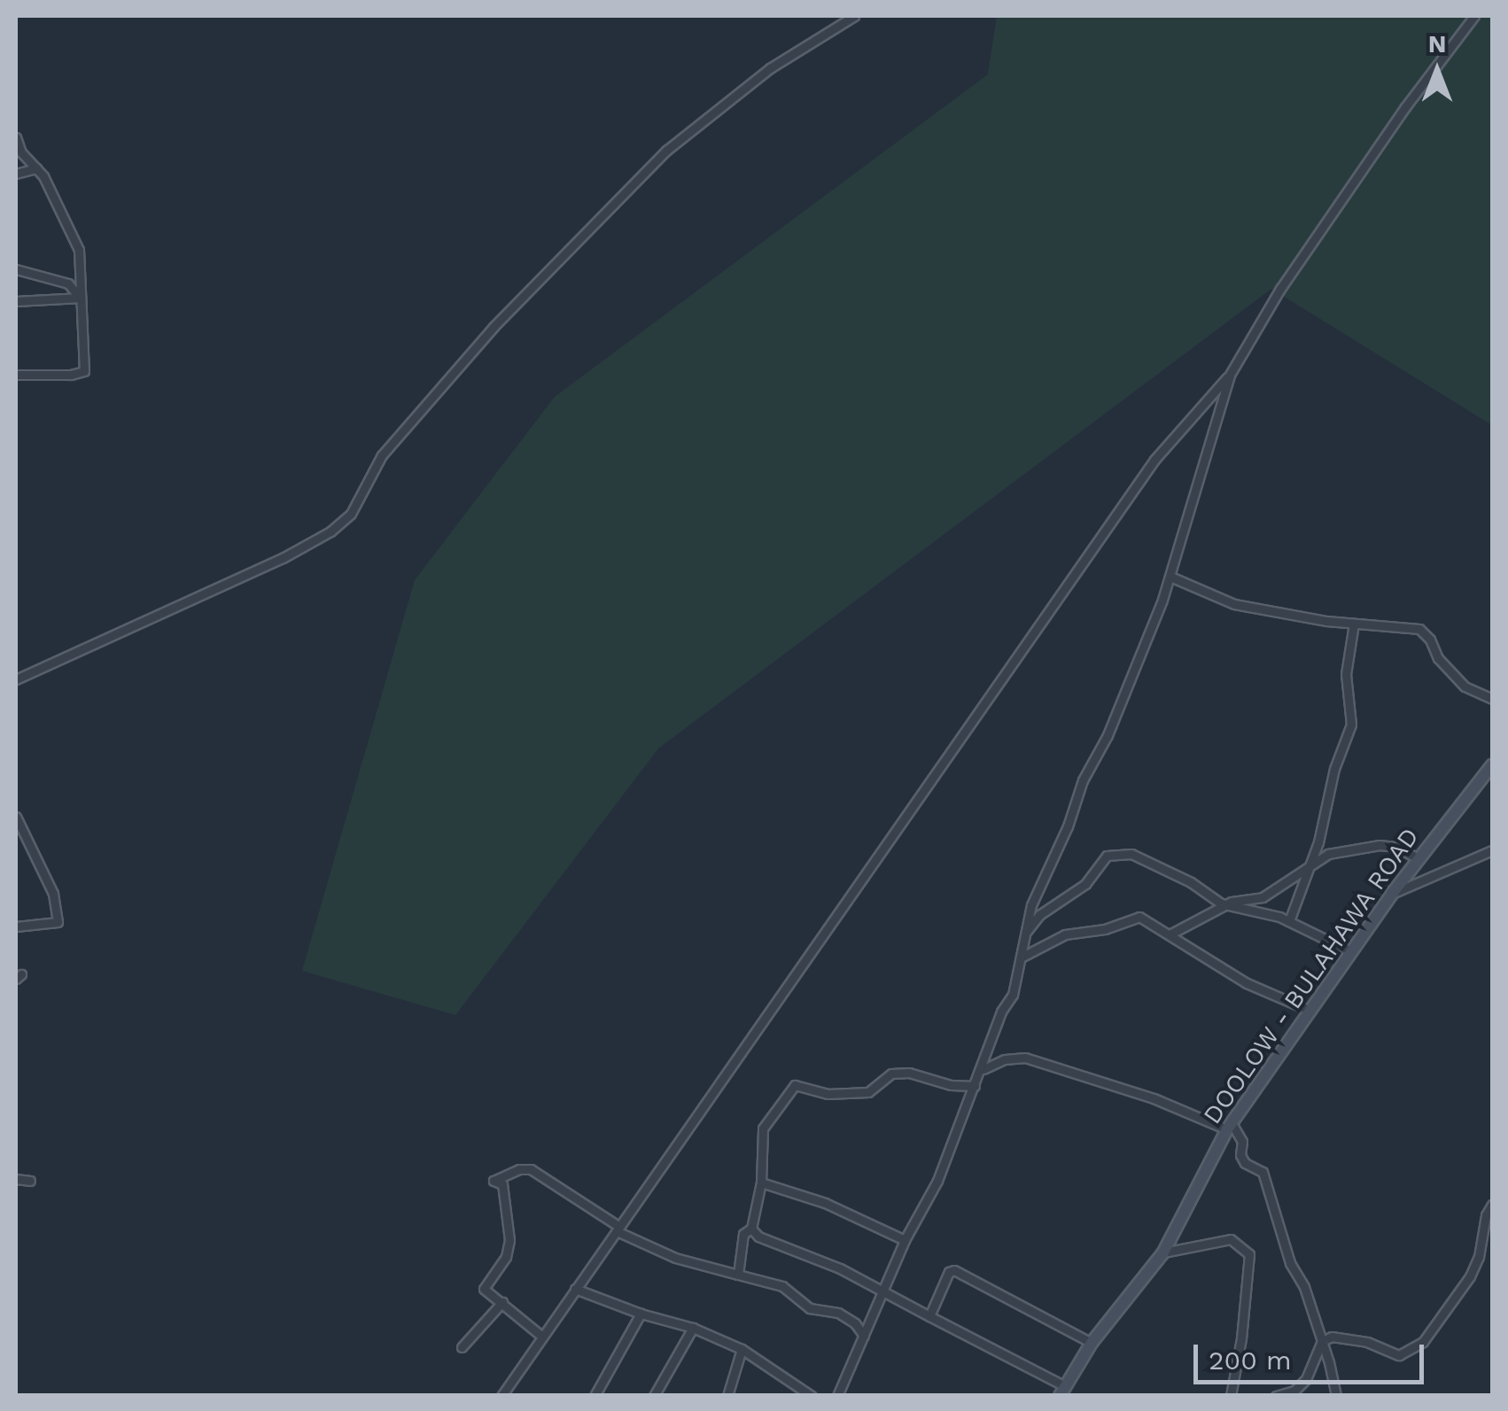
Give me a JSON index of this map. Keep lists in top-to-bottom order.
{
  "streets": {
    "main road": ["DOOLOW - BULAHAWA ROAD"]
  },
  "scale_bar": "200 m",
  "north": "top"
}
